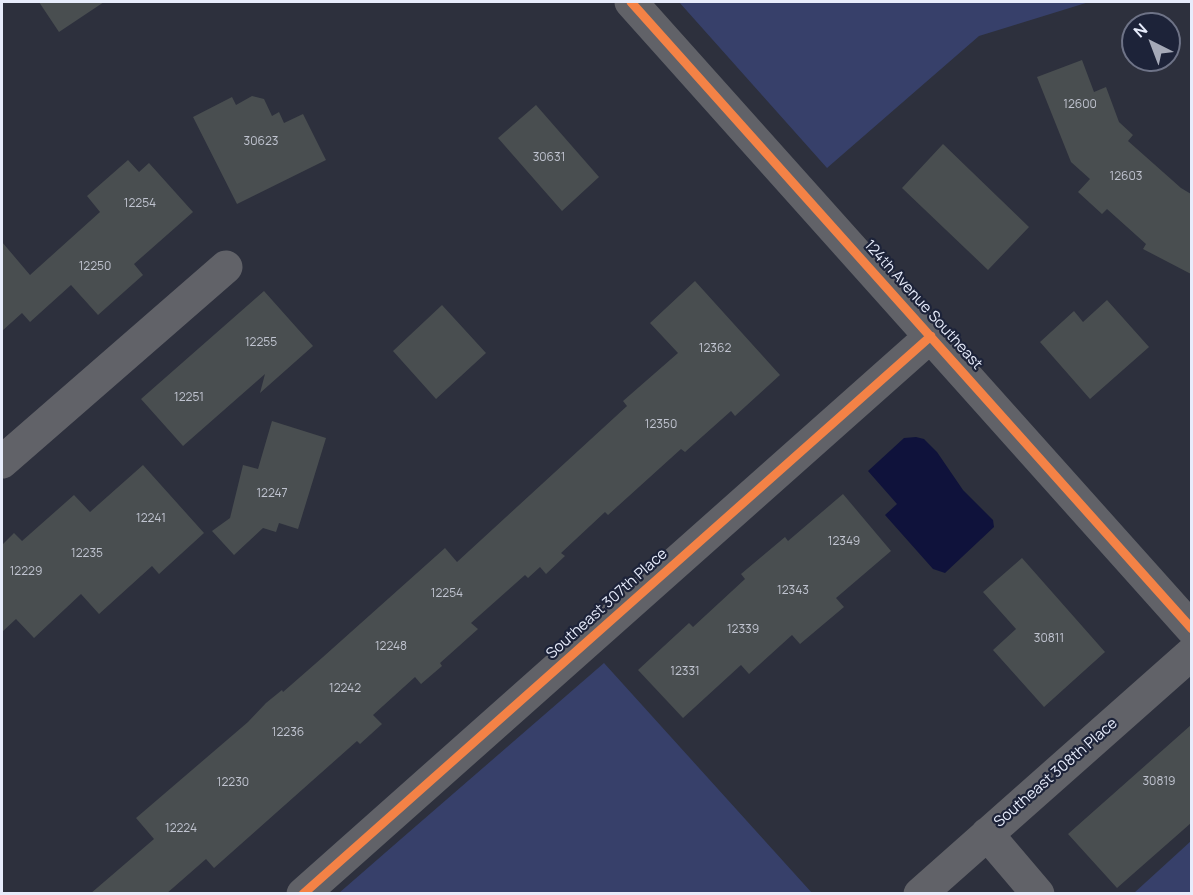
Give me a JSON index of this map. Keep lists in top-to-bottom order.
{
  "streets": {
    "street": ["124th Avenue Southeast", "Southeast 307th Place", "Southeast 308th Place"]
  },
  "crossings": [
    ["124th Avenue Southeast", "Southeast 307th Place"]
  ],
  "house_numbers": [
    "12600",
    "30623",
    "30631",
    "12603",
    "12254",
    "12250",
    "12255",
    "12362",
    "12251",
    "12350",
    "12247",
    "12241",
    "12349",
    "12235",
    "12229",
    "12343",
    "12254",
    "12339",
    "30811",
    "12248",
    "12331",
    "12242",
    "12236",
    "30819",
    "12230",
    "12224"
  ],
  "north": "top left"
}
